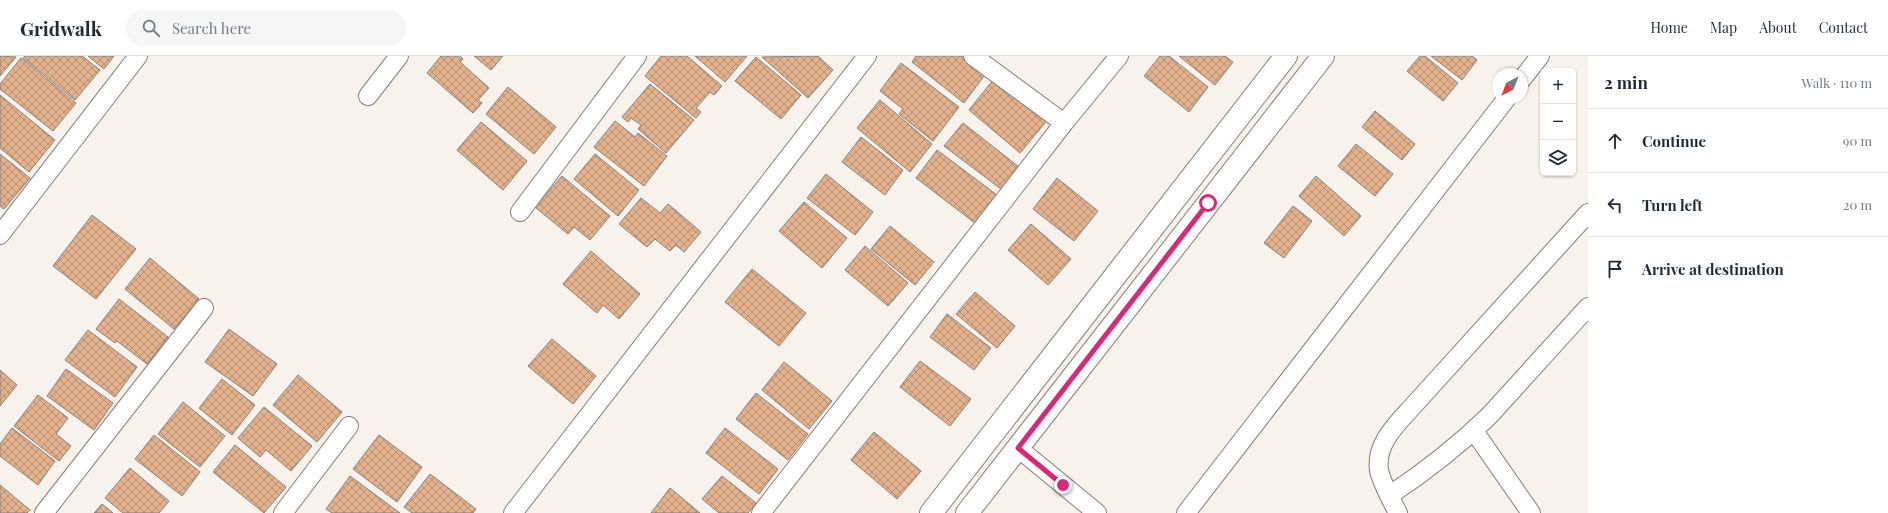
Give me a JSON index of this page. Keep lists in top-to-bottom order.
{
  "north": "bottom left",
  "page": {
    "header": "Gridwalk",
    "search": "Search here",
    "nav": [
      "Home",
      "Map",
      "About",
      "Contact"
    ],
    "heading": ["2 min", "Walk · 110 m"],
    "map_buttons": ["+", "−"],
    "list": [
      ["Continue", "90 m"],
      ["Turn left", "20 m"],
      "Arrive at destination"
    ]
  }
}
